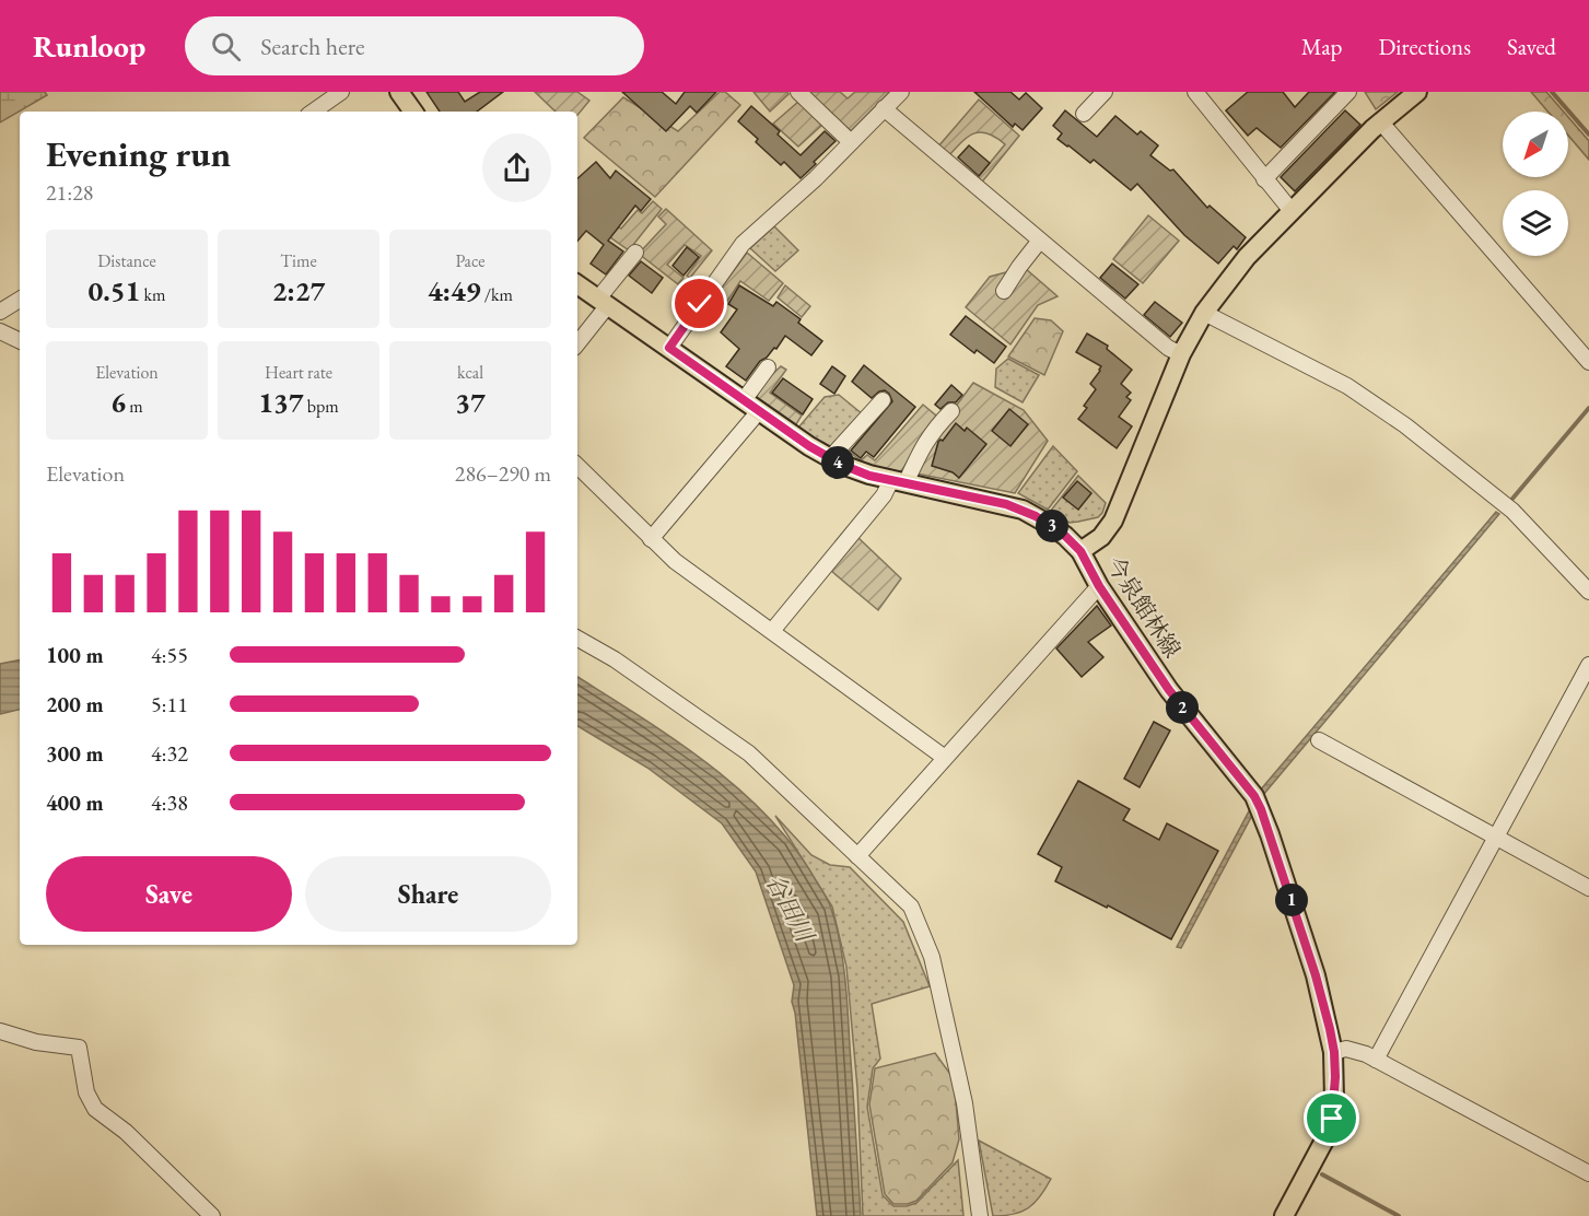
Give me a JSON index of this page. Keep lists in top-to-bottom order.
{
  "streets": {
    "main road": ["今泉館林線"]
  },
  "water": ["谷田川"],
  "north": "bottom left",
  "page": {
    "header": "Runloop",
    "search": "Search here",
    "nav": ["Map", "Directions", "Saved"],
    "heading": ["Evening run", "21:28"],
    "stats": [
      ["Distance", "0.51 km"],
      ["Time", "2:27"],
      ["Pace", "4:49 /km"],
      ["Elevation", "6 m"],
      ["Heart rate", "137 bpm"],
      ["kcal", "37"]
    ],
    "pins": [
      "4",
      "3",
      "2",
      "1"
    ],
    "chart": ["Elevation", "286–290 m"],
    "list": [
      {
        "name": "100 m",
        "note": "4:55"
      },
      {
        "name": "200 m",
        "note": "5:11"
      },
      {
        "name": "300 m",
        "note": "4:32"
      },
      {
        "name": "400 m",
        "note": "4:38"
      }
    ],
    "buttons": ["Save", "Share"]
  }
}
